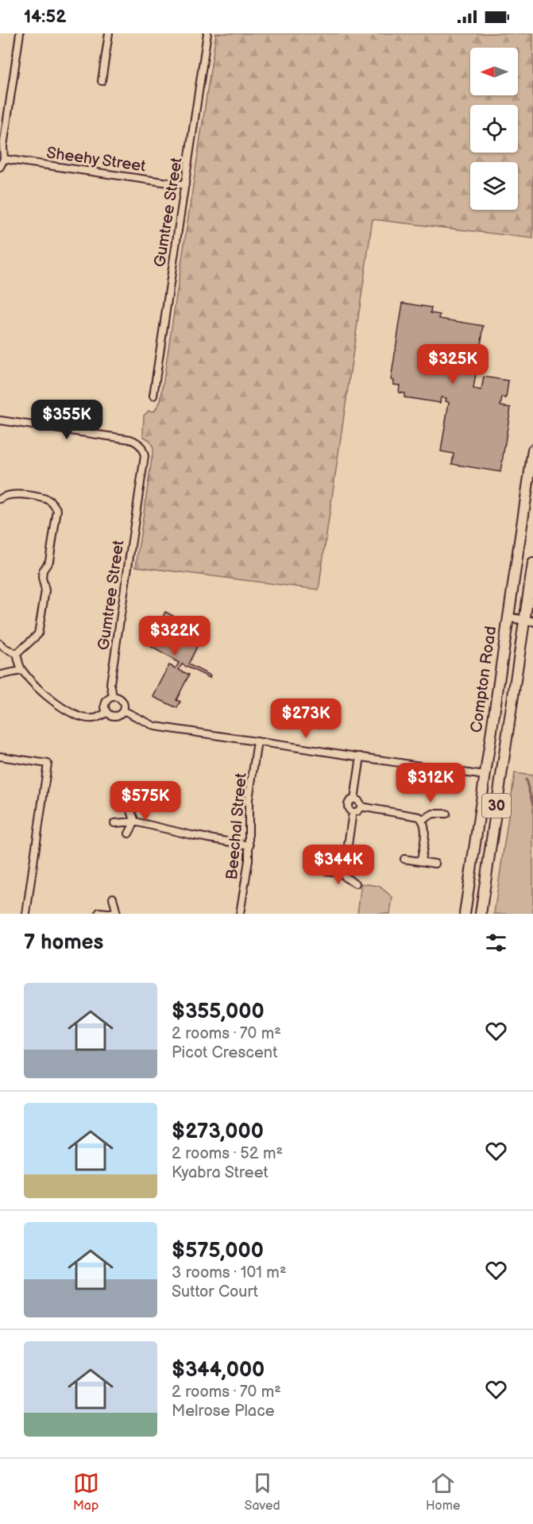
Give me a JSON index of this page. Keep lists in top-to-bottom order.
{
  "streets": {
    "main road": ["Compton Road", "30"],
    "street": ["Sheehy Street", "Gumtree Street", "Beechal Street"]
  },
  "crossings": [
    ["Sheehy Street", "Gumtree Street"]
  ],
  "north": "left",
  "page": {
    "status": "14:52",
    "price": [
      "$325K",
      "$355K",
      "$322K",
      "$273K",
      "$312K",
      "$575K",
      "$344K"
    ],
    "heading": "7 homes",
    "list": [
      {
        "name": "$355,000",
        "note": "2 rooms · 70 m² · Picot Crescent"
      },
      {
        "name": "$273,000",
        "note": "2 rooms · 52 m² · Kyabra Street"
      },
      {
        "name": "$575,000",
        "note": "3 rooms · 101 m² · Suttor Court"
      },
      {
        "name": "$344,000",
        "note": "2 rooms · 70 m² · Melrose Place"
      }
    ],
    "tabs": ["Map", "Saved", "Home"]
  }
}
